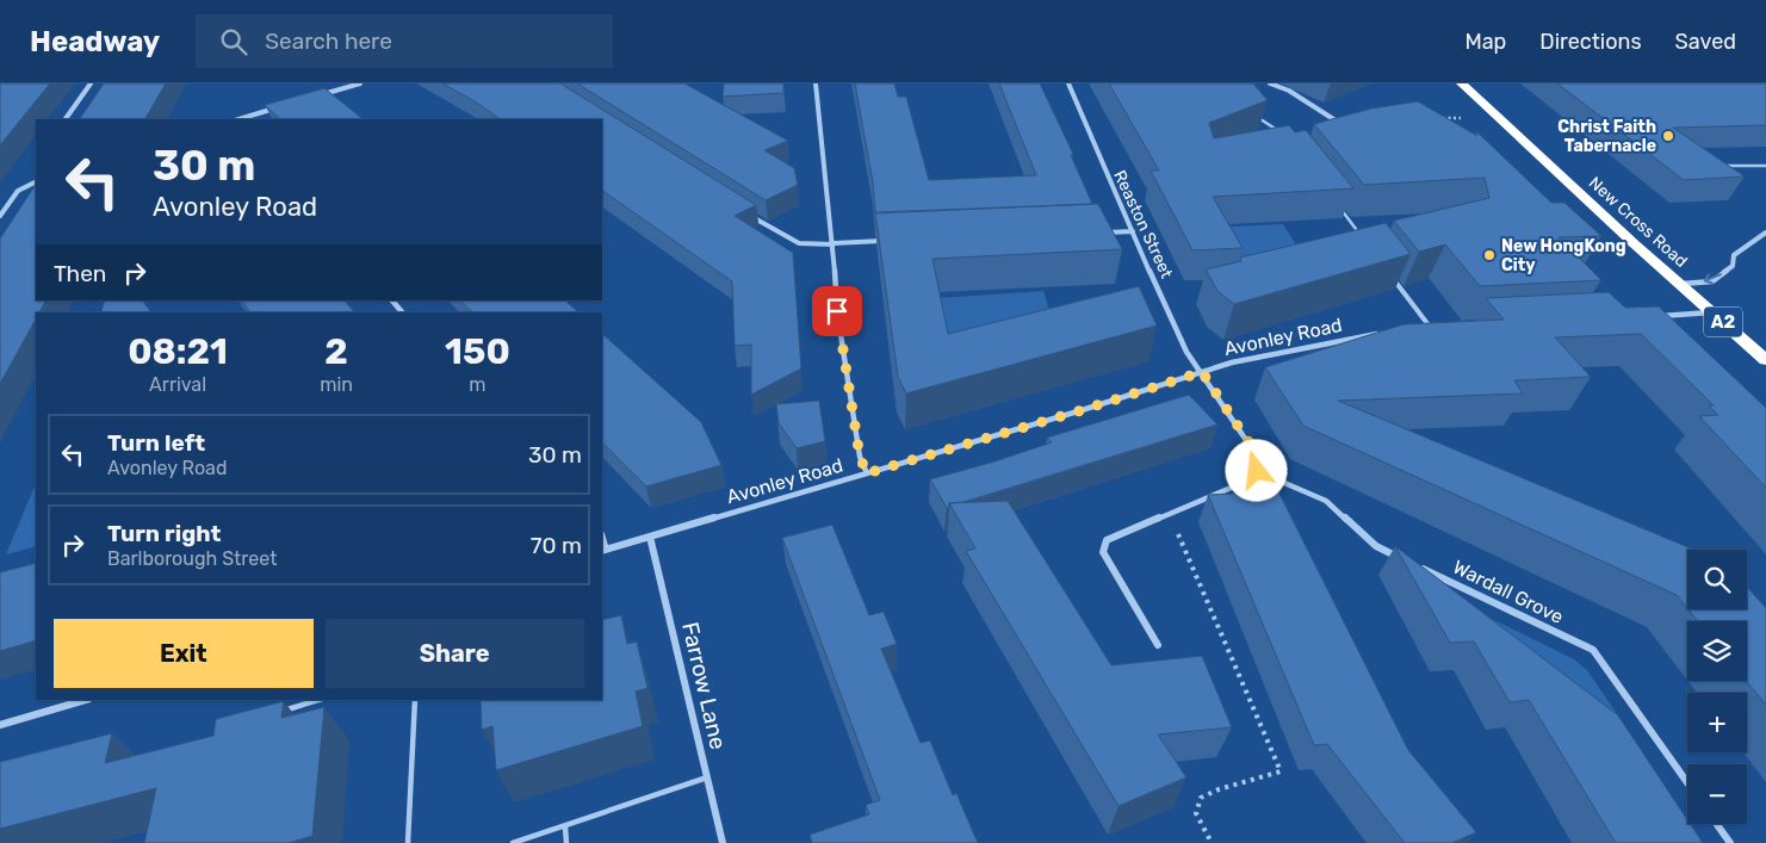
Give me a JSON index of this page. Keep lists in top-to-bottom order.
{
  "streets": {
    "highway": ["New Cross Road", "A2"],
    "street": [
      "Reaston Street",
      "Avonley Road",
      "Wardall Grove",
      "Farrow Lane"
    ]
  },
  "crossings": [
    ["Reaston Street", "Avonley Road"],
    ["Avonley Road", "Farrow Lane"]
  ],
  "places": ["Christ Faith Tabernacle", "New HongKong City"],
  "page": {
    "header": "Headway",
    "search": "Search here",
    "nav": ["Map", "Directions", "Saved"],
    "turn": ["30 m", "Avonley Road"],
    "then": "Then",
    "eta": [
      "08:21",
      "Arrival",
      "2",
      "min",
      "150",
      "m"
    ],
    "list": [
      {
        "name": "Turn left",
        "note": "Avonley Road",
        "value": "30 m"
      },
      {
        "name": "Turn right",
        "note": "Barlborough Street",
        "value": "70 m"
      }
    ],
    "map_buttons": ["+", "−"],
    "buttons": ["Exit", "Share"]
  }
}
